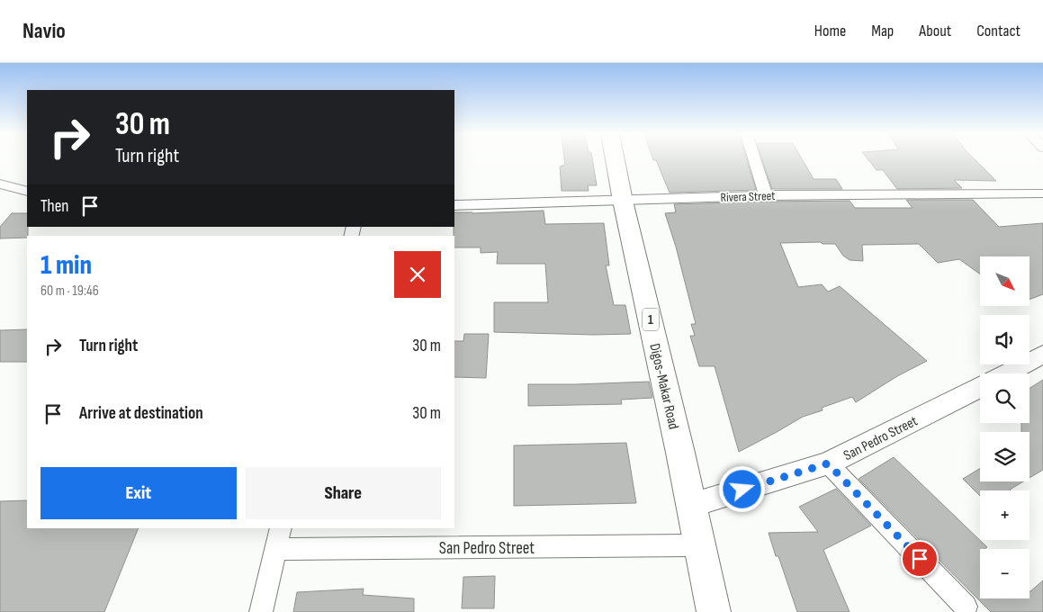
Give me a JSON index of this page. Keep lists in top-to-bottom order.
{
  "streets": {
    "main road": ["1", "Digos-Makar Road"],
    "street": ["Rivera Street", "San Pedro Street"]
  },
  "crossings": [
    ["Rivera Street", "Digos-Makar Road"],
    ["Digos-Makar Road", "San Pedro Street"]
  ],
  "north": "bottom right",
  "page": {
    "header": "Navio",
    "nav": [
      "Home",
      "Map",
      "About",
      "Contact"
    ],
    "turn": ["30 m", "Turn right"],
    "then": "Then",
    "heading": ["1 min", "60 m · 19:46"],
    "map_buttons": ["+", "−"],
    "list": [
      {
        "name": "Turn right",
        "value": "30 m"
      },
      {
        "name": "Arrive at destination",
        "value": "30 m"
      }
    ],
    "buttons": ["Exit", "Share"]
  }
}
